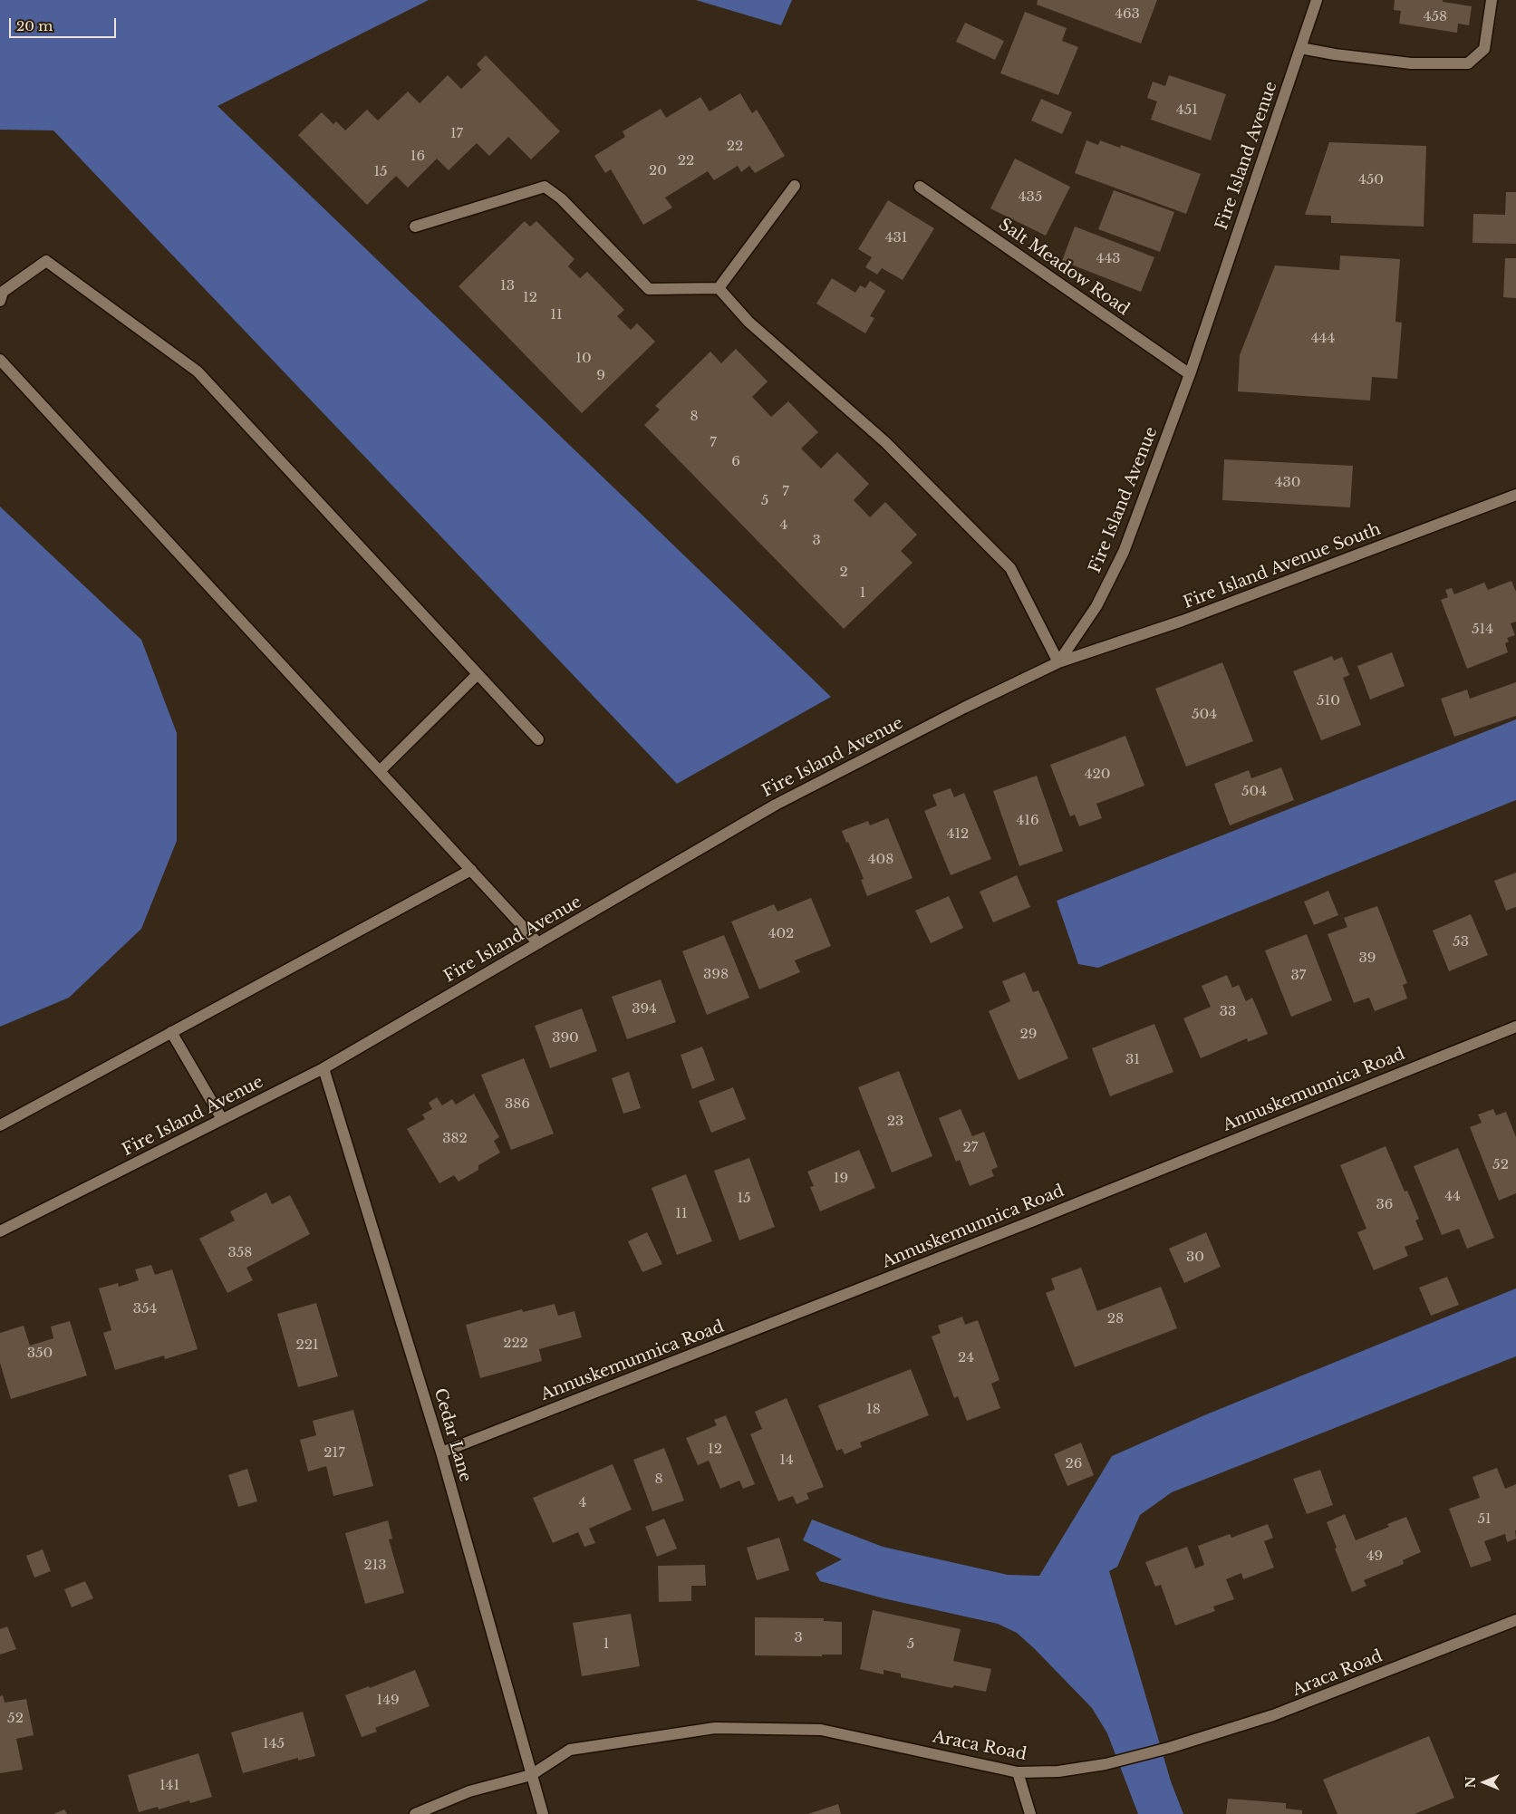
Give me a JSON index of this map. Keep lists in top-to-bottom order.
{
  "streets": {
    "street": [
      "Fire Island Avenue",
      "Salt Meadow Road",
      "Fire Island Avenue South",
      "Annuskemunnica Road",
      "Cedar Lane",
      "Araca Road"
    ]
  },
  "crossings": [
    ["Fire Island Avenue", "Salt Meadow Road"],
    ["Fire Island Avenue", "Fire Island Avenue South"],
    ["Fire Island Avenue", "Cedar Lane"],
    ["Annuskemunnica Road", "Cedar Lane"],
    ["Cedar Lane", "Araca Road"]
  ],
  "house_numbers": [
    "463",
    "458",
    "451",
    "17",
    "22",
    "16",
    "22",
    "20",
    "15",
    "450",
    "435",
    "431",
    "443",
    "13",
    "12",
    "11",
    "444",
    "10",
    "9",
    "8",
    "7",
    "6",
    "430",
    "7",
    "5",
    "4",
    "3",
    "2",
    "1",
    "514",
    "510",
    "504",
    "420",
    "504",
    "416",
    "412",
    "408",
    "402",
    "53",
    "39",
    "398",
    "37",
    "394",
    "33",
    "29",
    "390",
    "31",
    "386",
    "23",
    "382",
    "27",
    "52",
    "19",
    "44",
    "15",
    "36",
    "11",
    "358",
    "30",
    "354",
    "28",
    "222",
    "221",
    "350",
    "24",
    "18",
    "12",
    "217",
    "14",
    "26",
    "8",
    "4",
    "51",
    "49",
    "213",
    "3",
    "1",
    "5",
    "149",
    "52",
    "145",
    "141"
  ],
  "scale_bar": "20 m",
  "north": "left"
}
